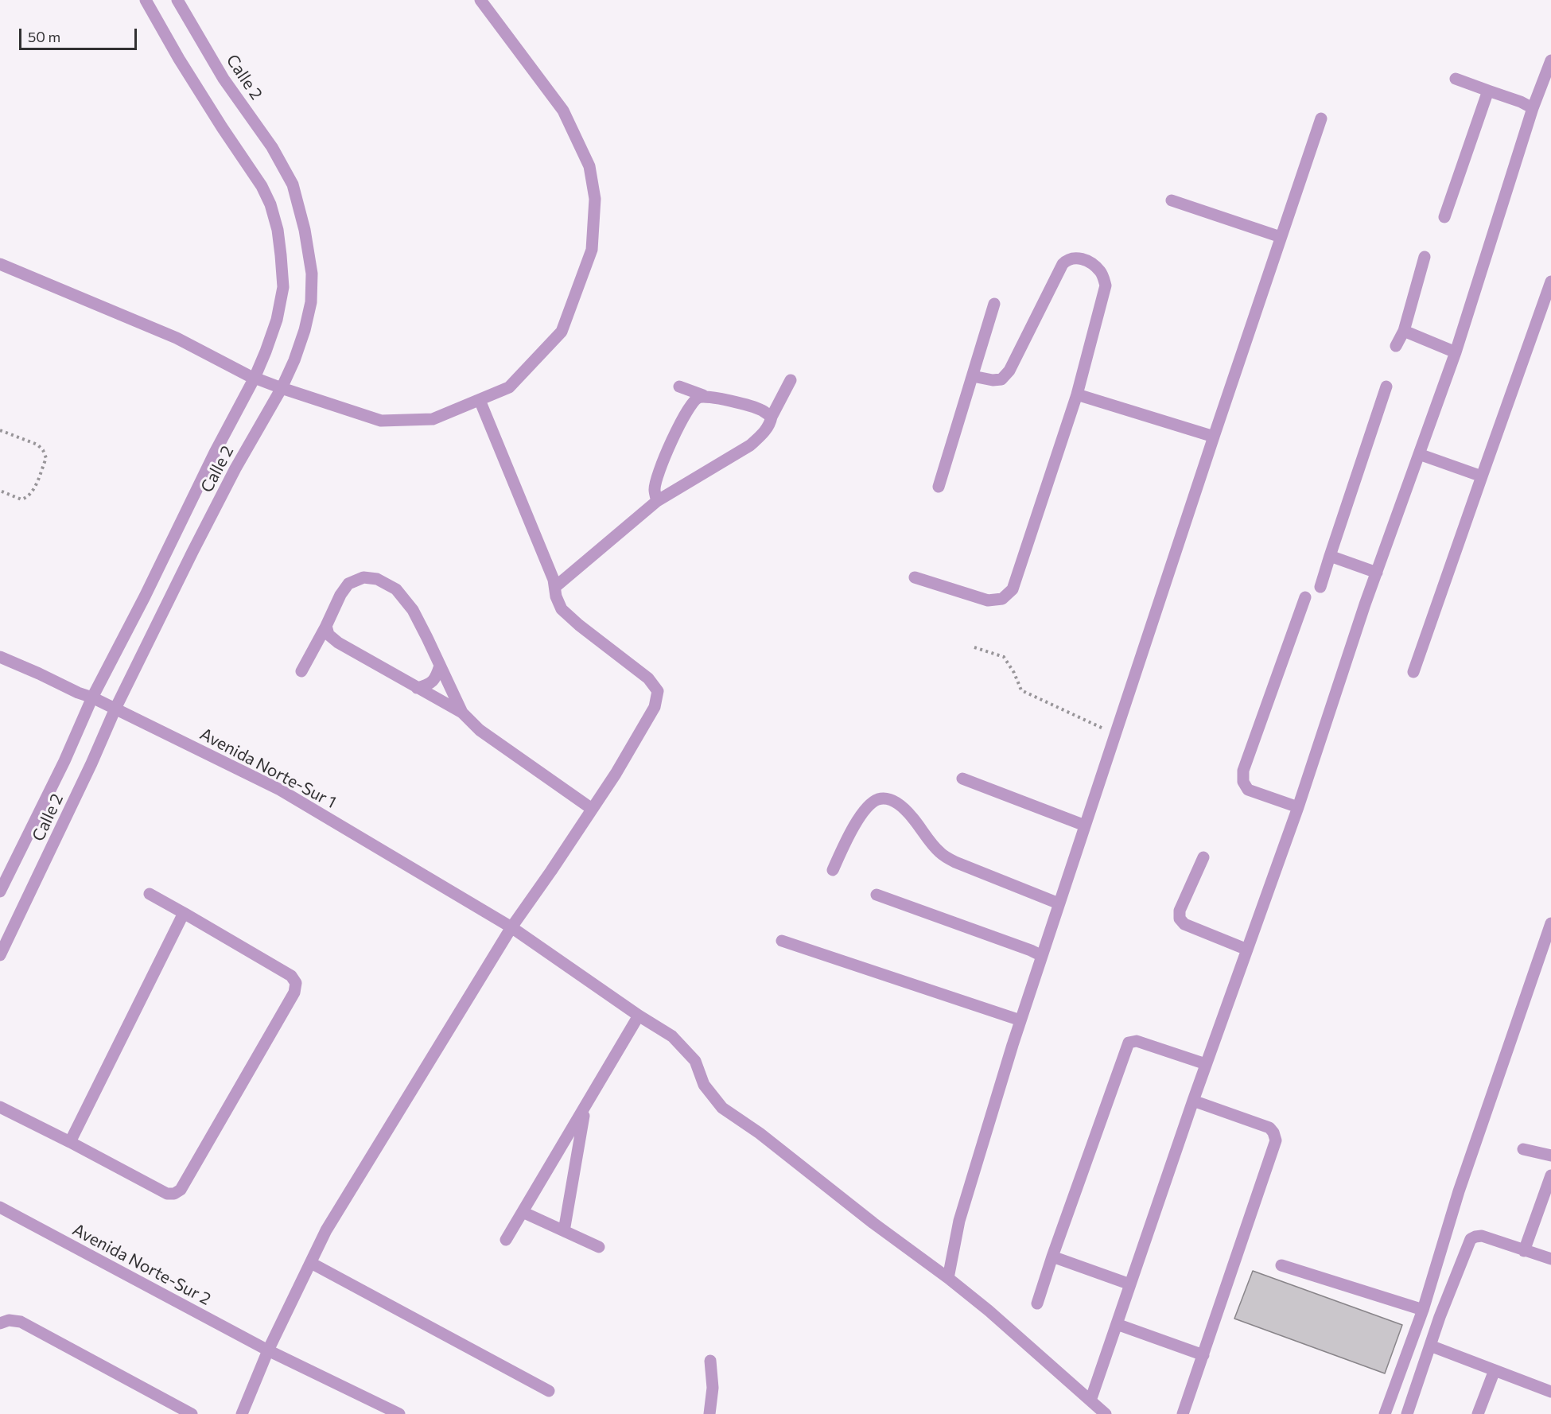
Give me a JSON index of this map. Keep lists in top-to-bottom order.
{
  "streets": {
    "street": ["Calle 2", "Avenida Norte-Sur 1", "Avenida Norte-Sur 2"]
  },
  "crossings": [
    ["Calle 2", "Avenida Norte-Sur 1"]
  ],
  "scale_bar": "50 m"
}
